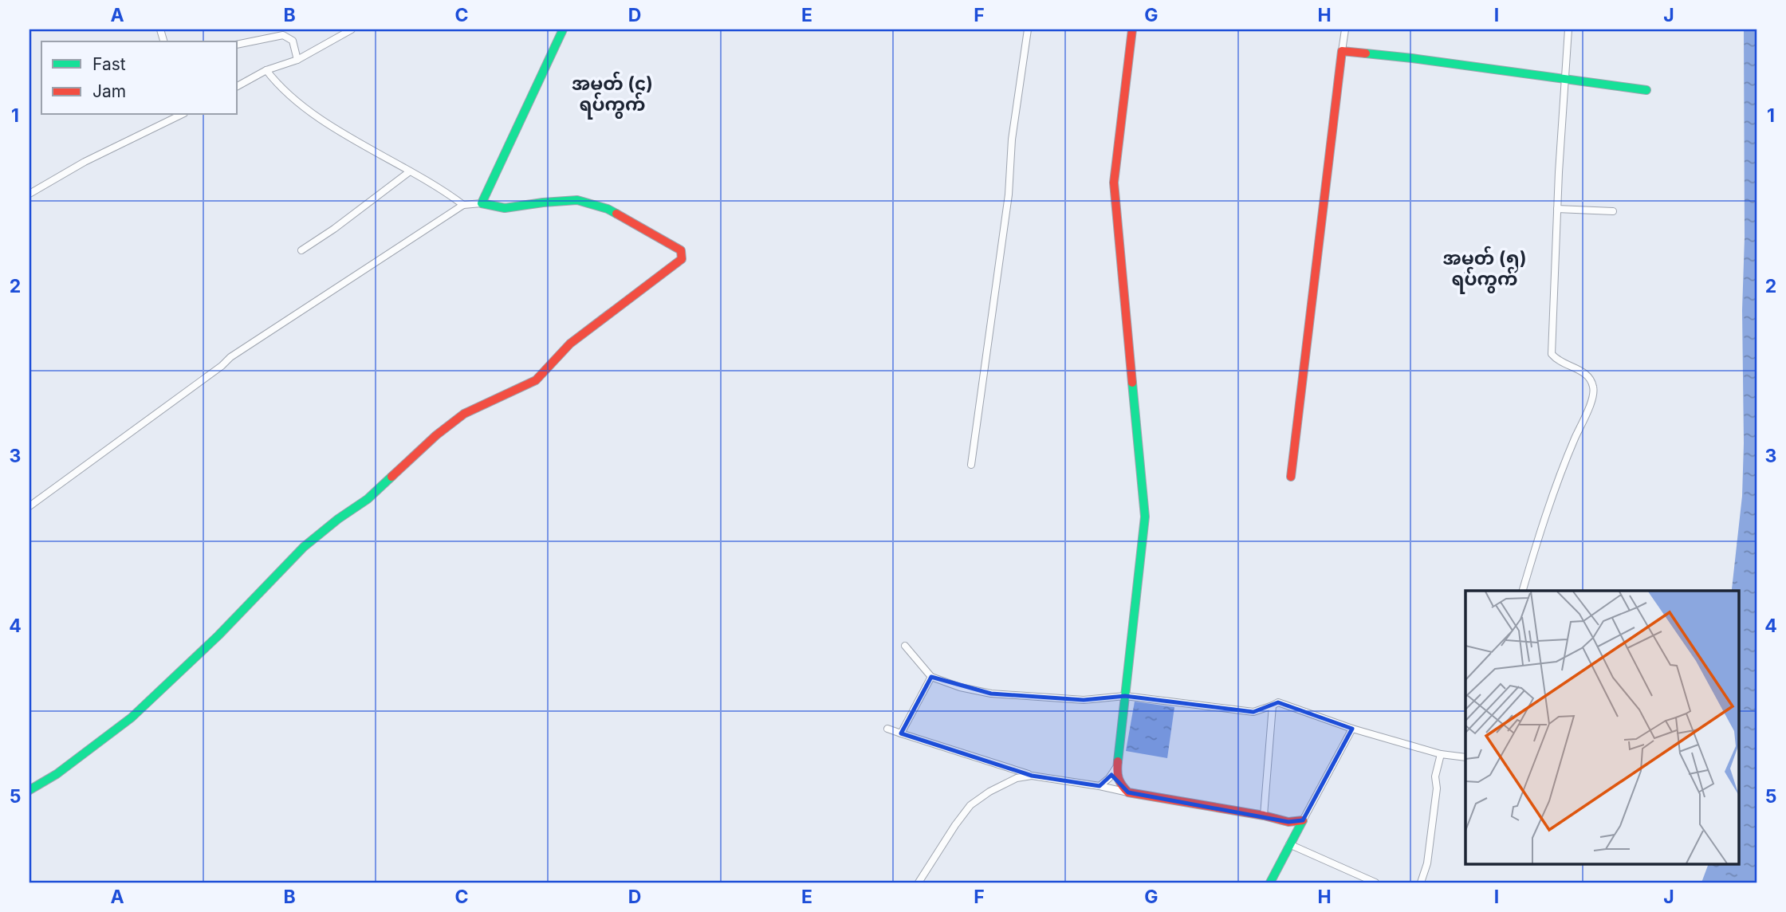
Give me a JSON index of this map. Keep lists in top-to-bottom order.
{
  "districts": ["အမှတ် (၄) ရပ်ကွက်", "အမှတ် (၅) ရပ်ကွက်"],
  "legend": ["Fast", "Jam"],
  "grid": {
    "columns": [
      "A",
      "B",
      "C",
      "D",
      "E",
      "F",
      "G",
      "H",
      "I",
      "J"
    ],
    "rows": [
      "1",
      "2",
      "3",
      "4",
      "5"
    ]
  }
}
